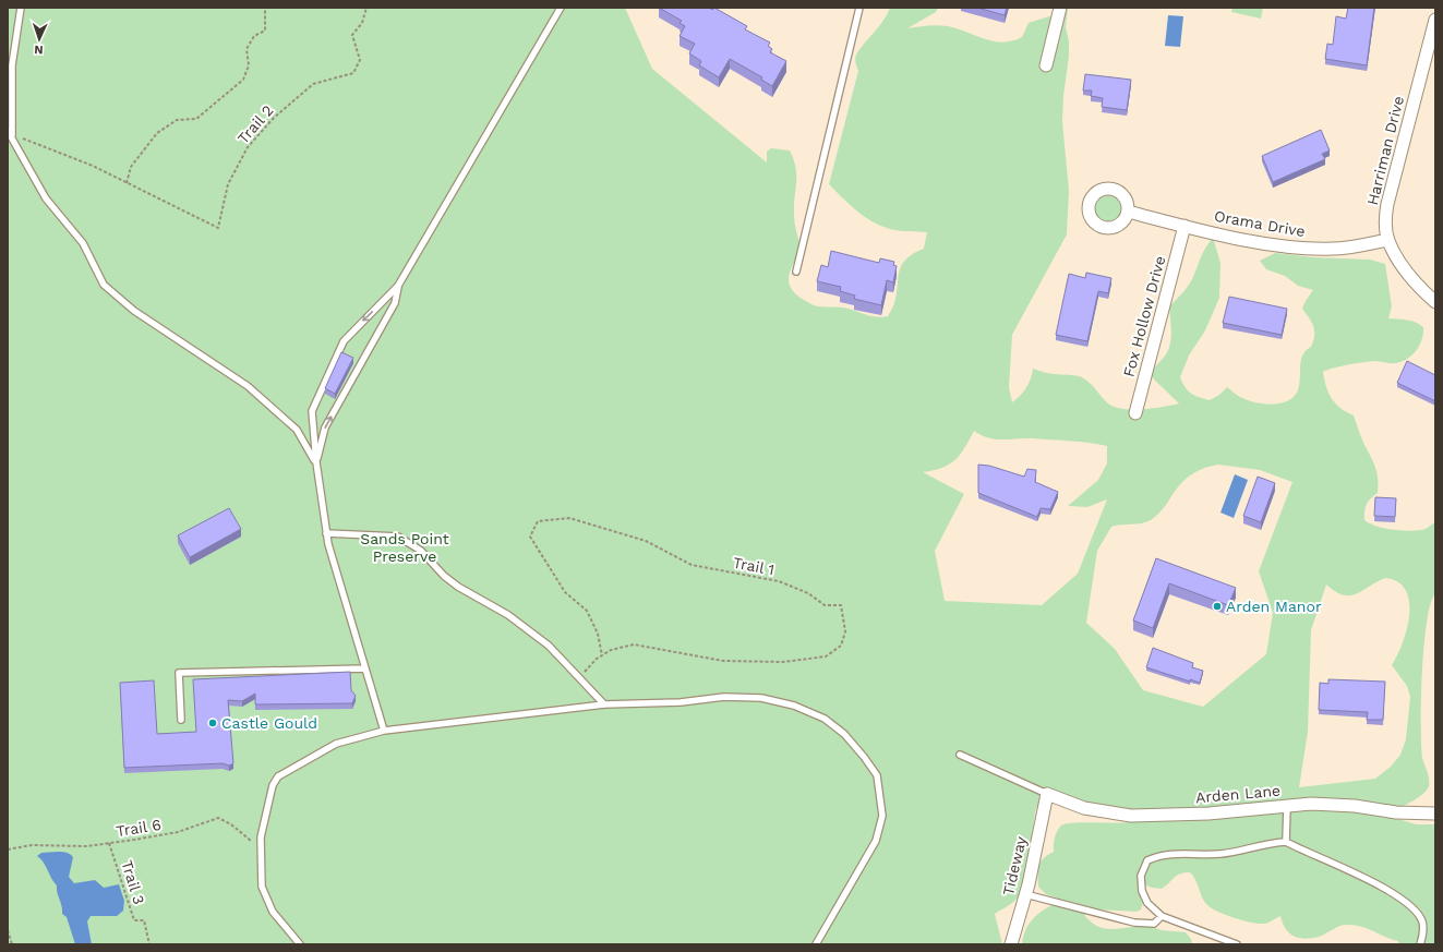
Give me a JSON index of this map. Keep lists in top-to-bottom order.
{
  "streets": {
    "street": [
      "Harriman Drive",
      "Orama Drive",
      "Fox Hollow Drive",
      "Arden Lane",
      "Tideway"
    ],
    "path": [
      "Trail 2",
      "Trail 1",
      "Trail 6",
      "Trail 3"
    ]
  },
  "crossings": [
    ["Harriman Drive", "Orama Drive"],
    ["Orama Drive", "Fox Hollow Drive"],
    ["Arden Lane", "Tideway"],
    ["Trail 6", "Trail 3"]
  ],
  "parks": ["Sands Point Preserve"],
  "places": ["Arden Manor", "Castle Gould"],
  "north": "bottom"
}
